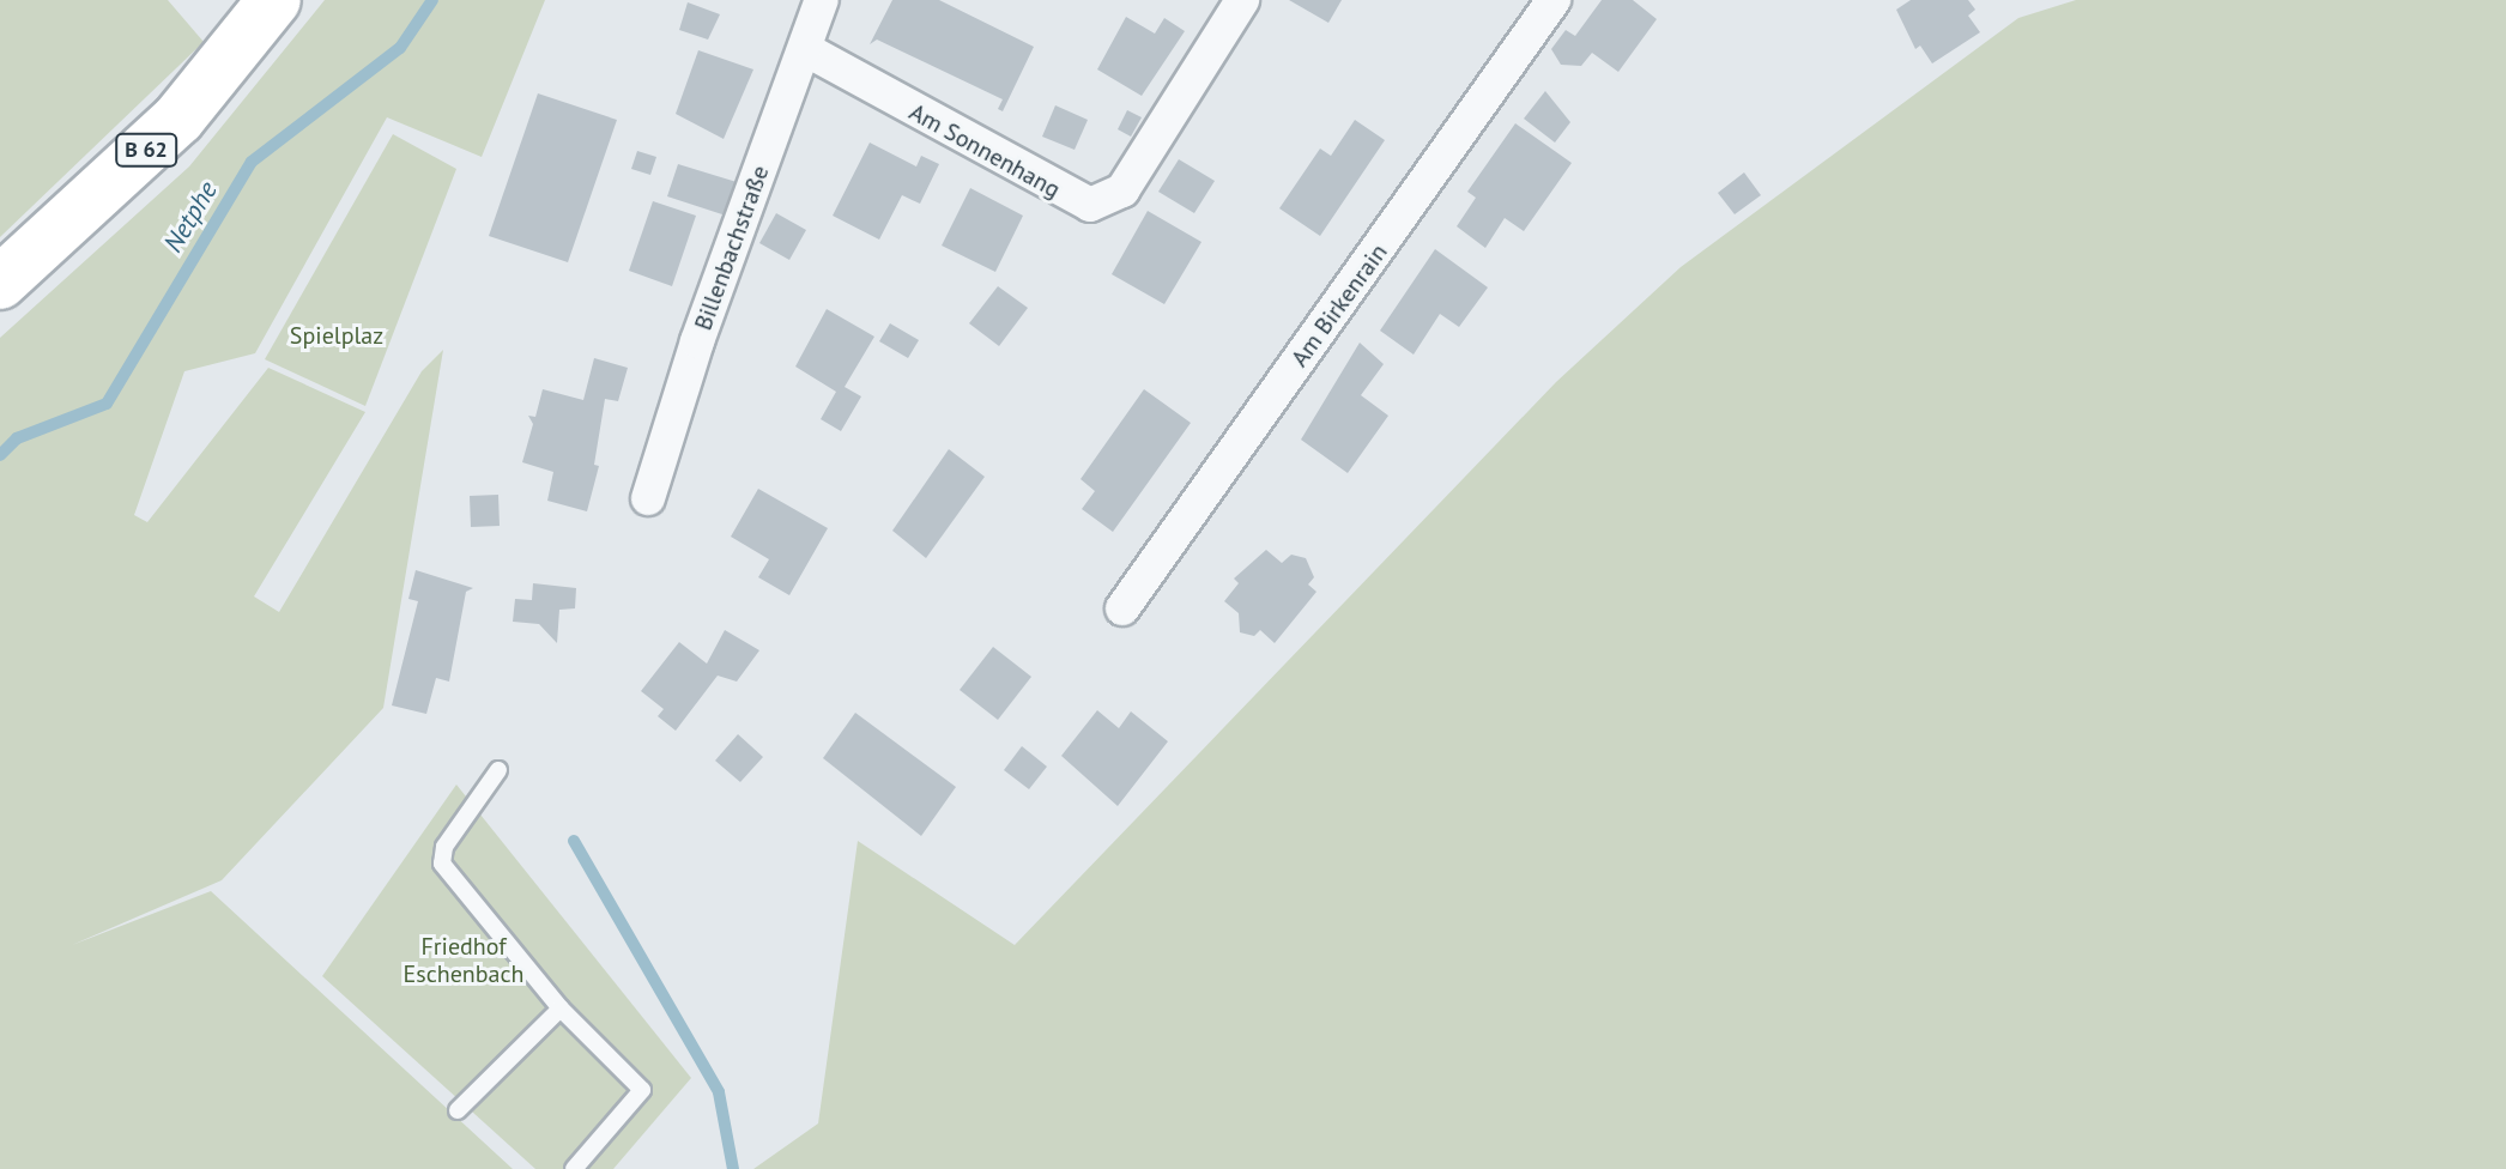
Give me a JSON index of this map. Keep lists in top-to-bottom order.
{
  "streets": {
    "main road": ["B 62"],
    "street": ["Am Sonnenhang", "Billenbachstraße", "Am Birkenrain"]
  },
  "crossings": [
    ["Am Sonnenhang", "Billenbachstraße"]
  ],
  "water": ["Netphe"],
  "parks": ["Spielplaz", "Friedhof Eschenbach"]
}
